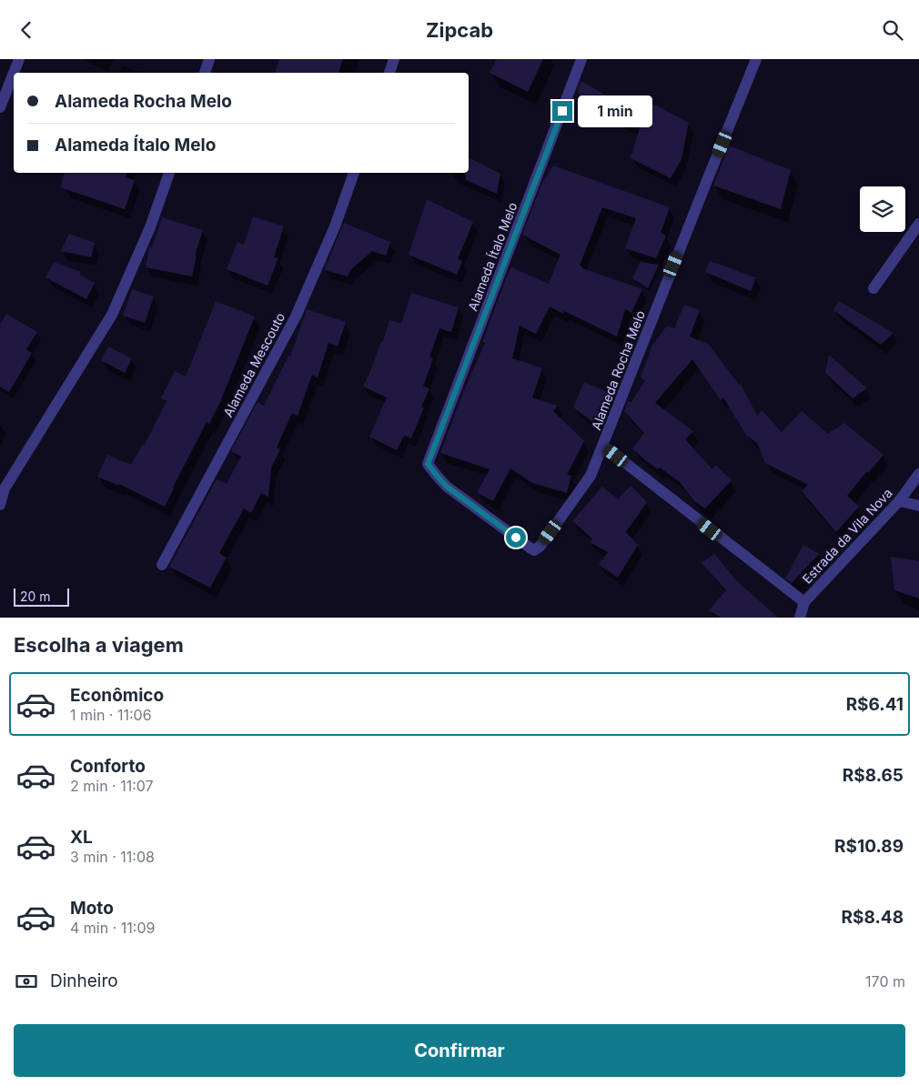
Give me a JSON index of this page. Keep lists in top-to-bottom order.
{
  "streets": {
    "street": [
      "Alameda Ítalo Melo",
      "Alameda Mescouto",
      "Alameda Rocha Melo",
      "Estrada da Vila Nova"
    ]
  },
  "crossings": [
    ["Alameda Ítalo Melo", "Alameda Rocha Melo"]
  ],
  "scale_bar": "20 m",
  "page": {
    "header": "Zipcab",
    "banner": ["Alameda Rocha Melo", "Alameda Ítalo Melo"],
    "bubble": "1 min",
    "scale": "20 m",
    "heading": "Escolha a viagem",
    "list": [
      {
        "name": "Econômico",
        "note": "1 min · 11:06",
        "value": "R$6.41"
      },
      {
        "name": "Conforto",
        "note": "2 min · 11:07",
        "value": "R$8.65"
      },
      {
        "name": "XL",
        "note": "3 min · 11:08",
        "value": "R$10.89"
      },
      {
        "name": "Moto",
        "note": "4 min · 11:09",
        "value": "R$8.48"
      }
    ],
    "pay": ["Dinheiro", "170 m"],
    "buttons": "Confirmar"
  }
}
